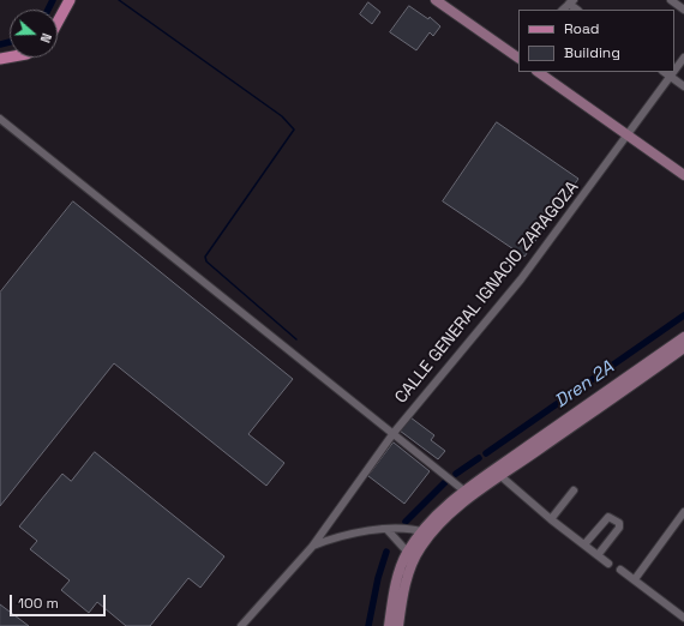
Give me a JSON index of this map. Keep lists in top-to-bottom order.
{
  "streets": {
    "street": ["CALLE GENERAL IGNACIO ZARAGOZA"]
  },
  "water": ["Dren 2A"],
  "legend": ["Road", "Building"],
  "scale_bar": "100 m",
  "north": "right"
}
